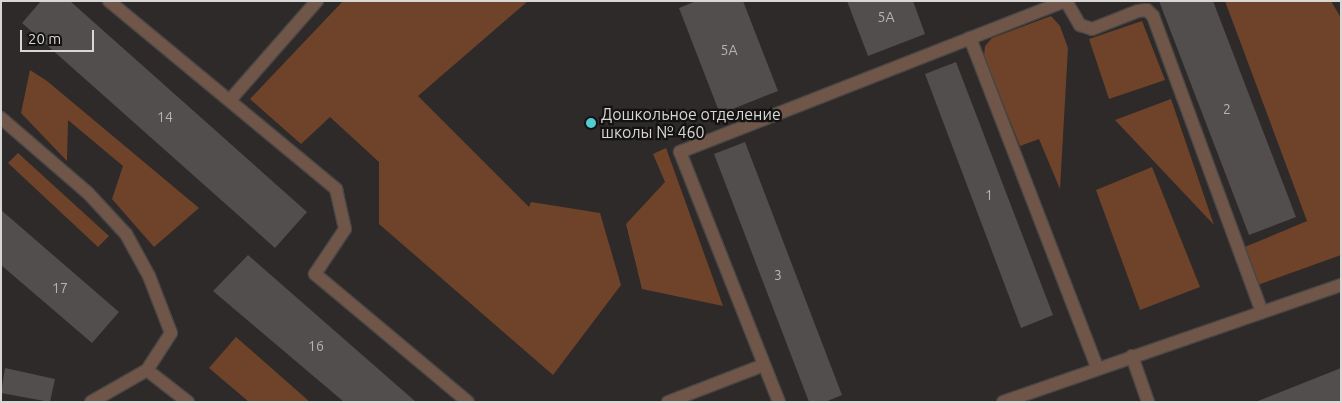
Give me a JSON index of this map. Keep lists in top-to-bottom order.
{
  "places": ["Дошкольное отделение школы № 460"],
  "house_numbers": [
    "5А",
    "5А",
    "2",
    "14",
    "1",
    "3",
    "17",
    "16"
  ],
  "scale_bar": "20 m"
}
